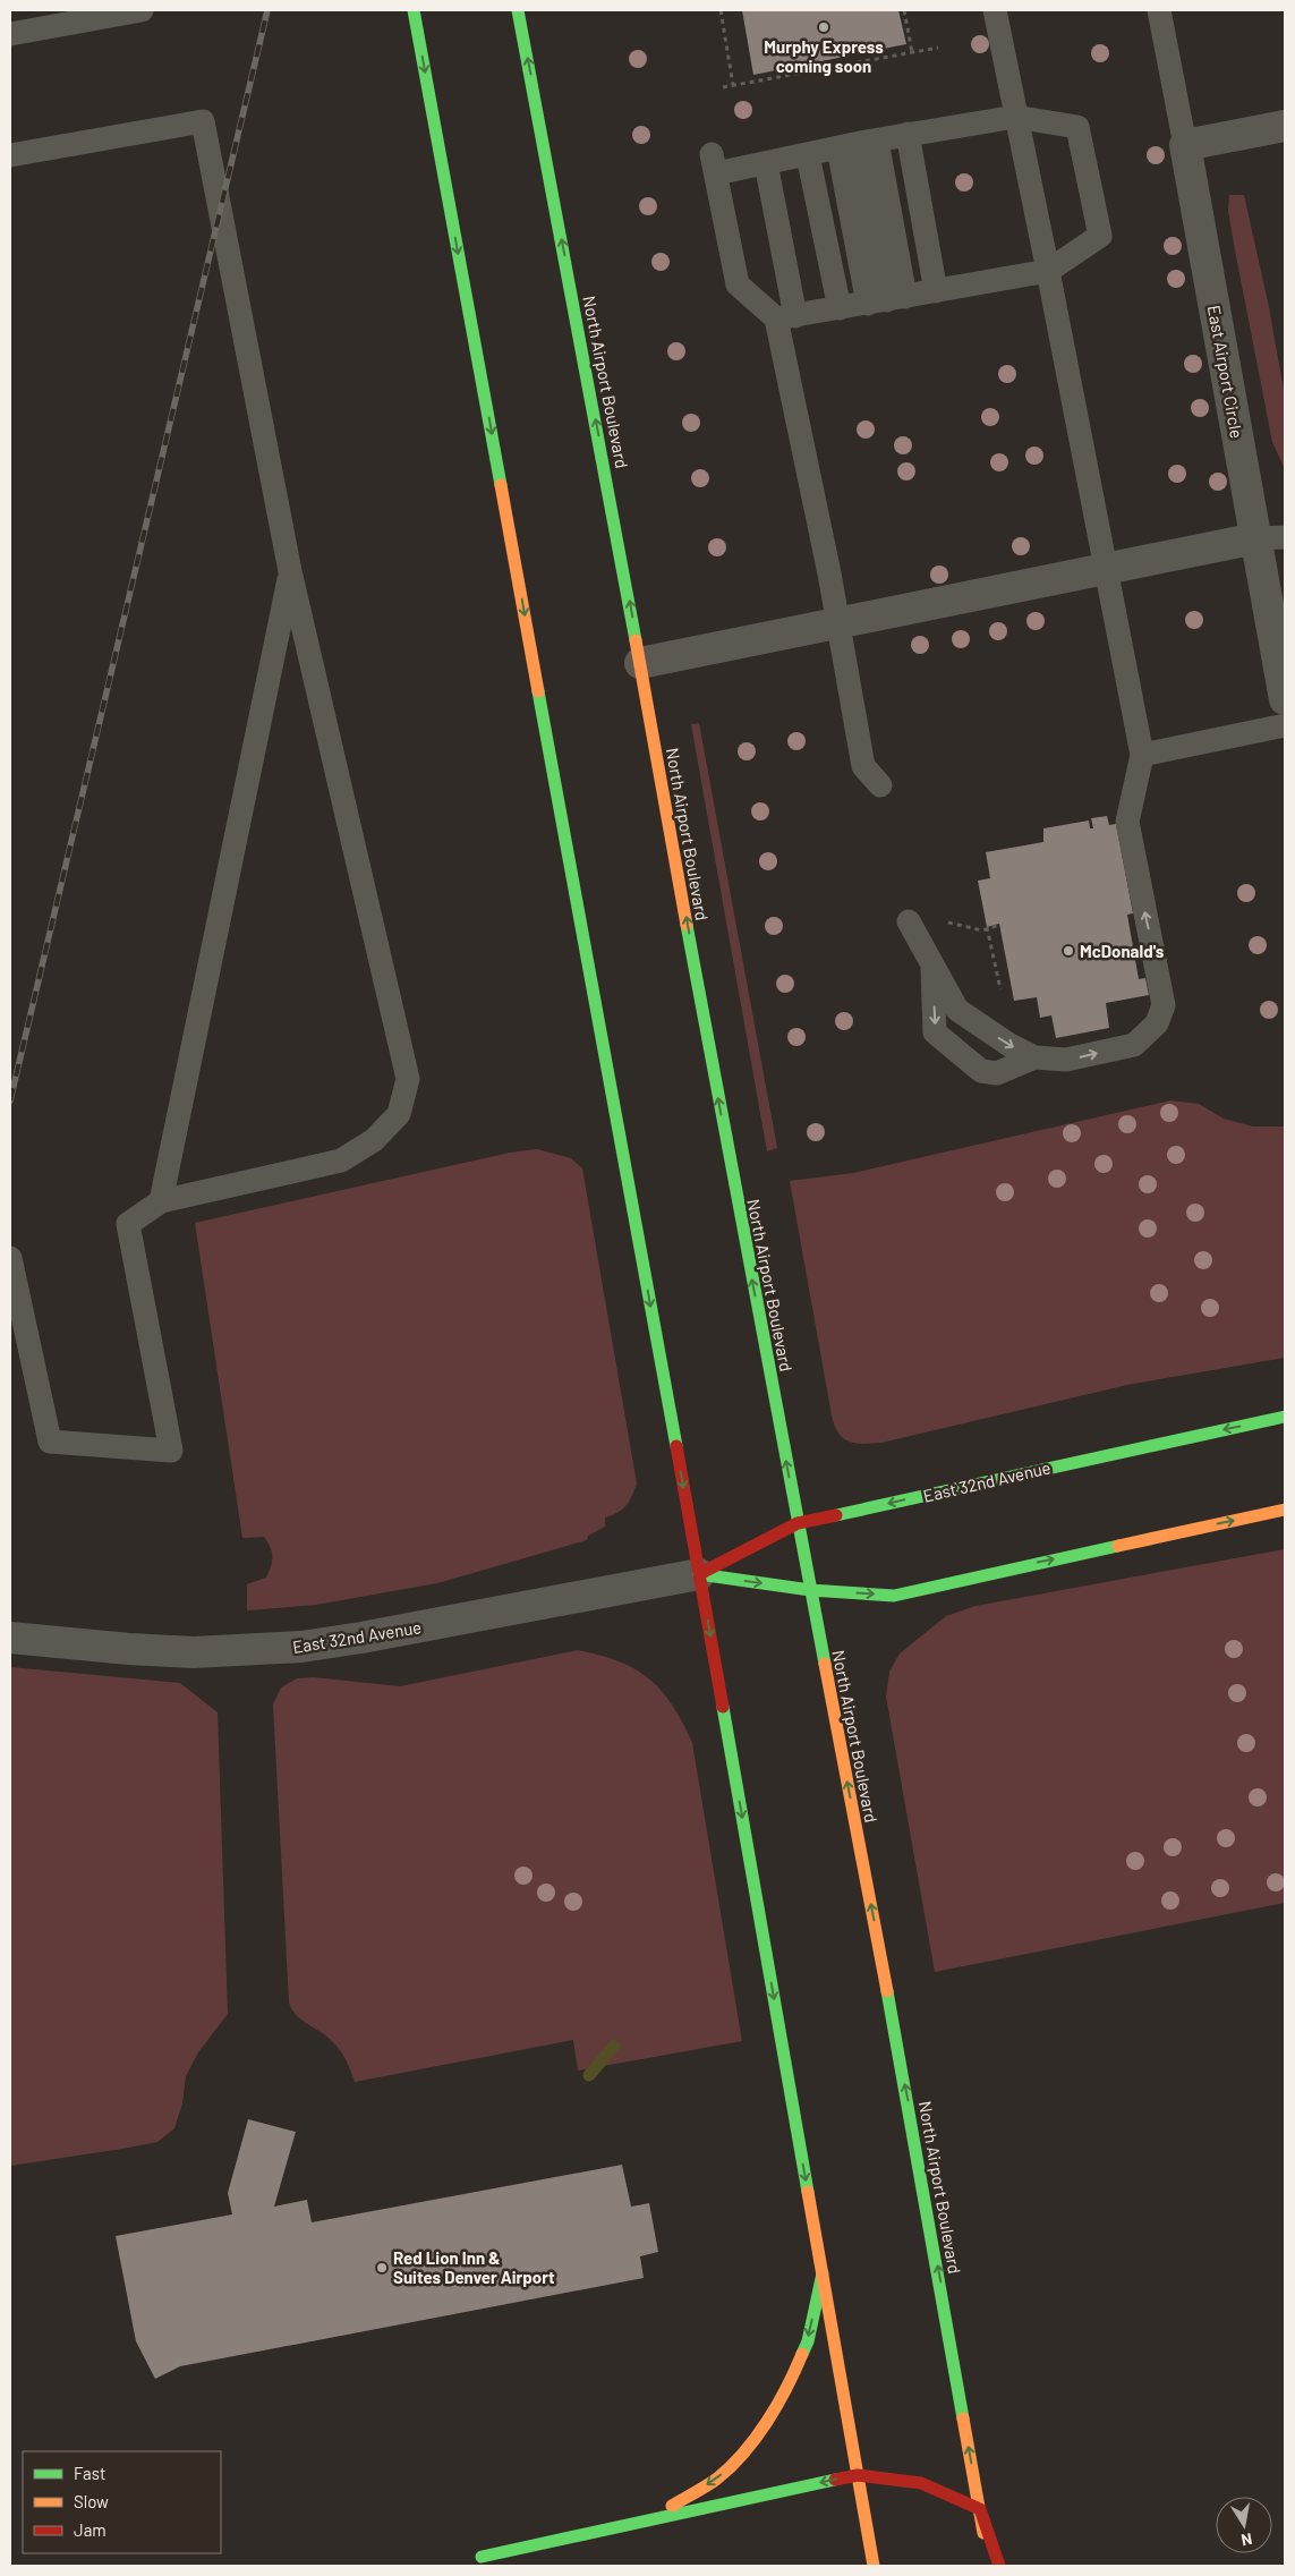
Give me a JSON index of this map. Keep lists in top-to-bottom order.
{
  "streets": {
    "main road": ["North Airport Boulevard", "East 32nd Avenue"],
    "street": ["East Airport Circle"]
  },
  "crossings": [
    ["North Airport Boulevard", "East 32nd Avenue"]
  ],
  "places": ["Murphy Express coming soon", "McDonald's", "Red Lion Inn & Suites Denver Airport"],
  "legend": ["Fast", "Slow", "Jam"],
  "north": "bottom"
}
